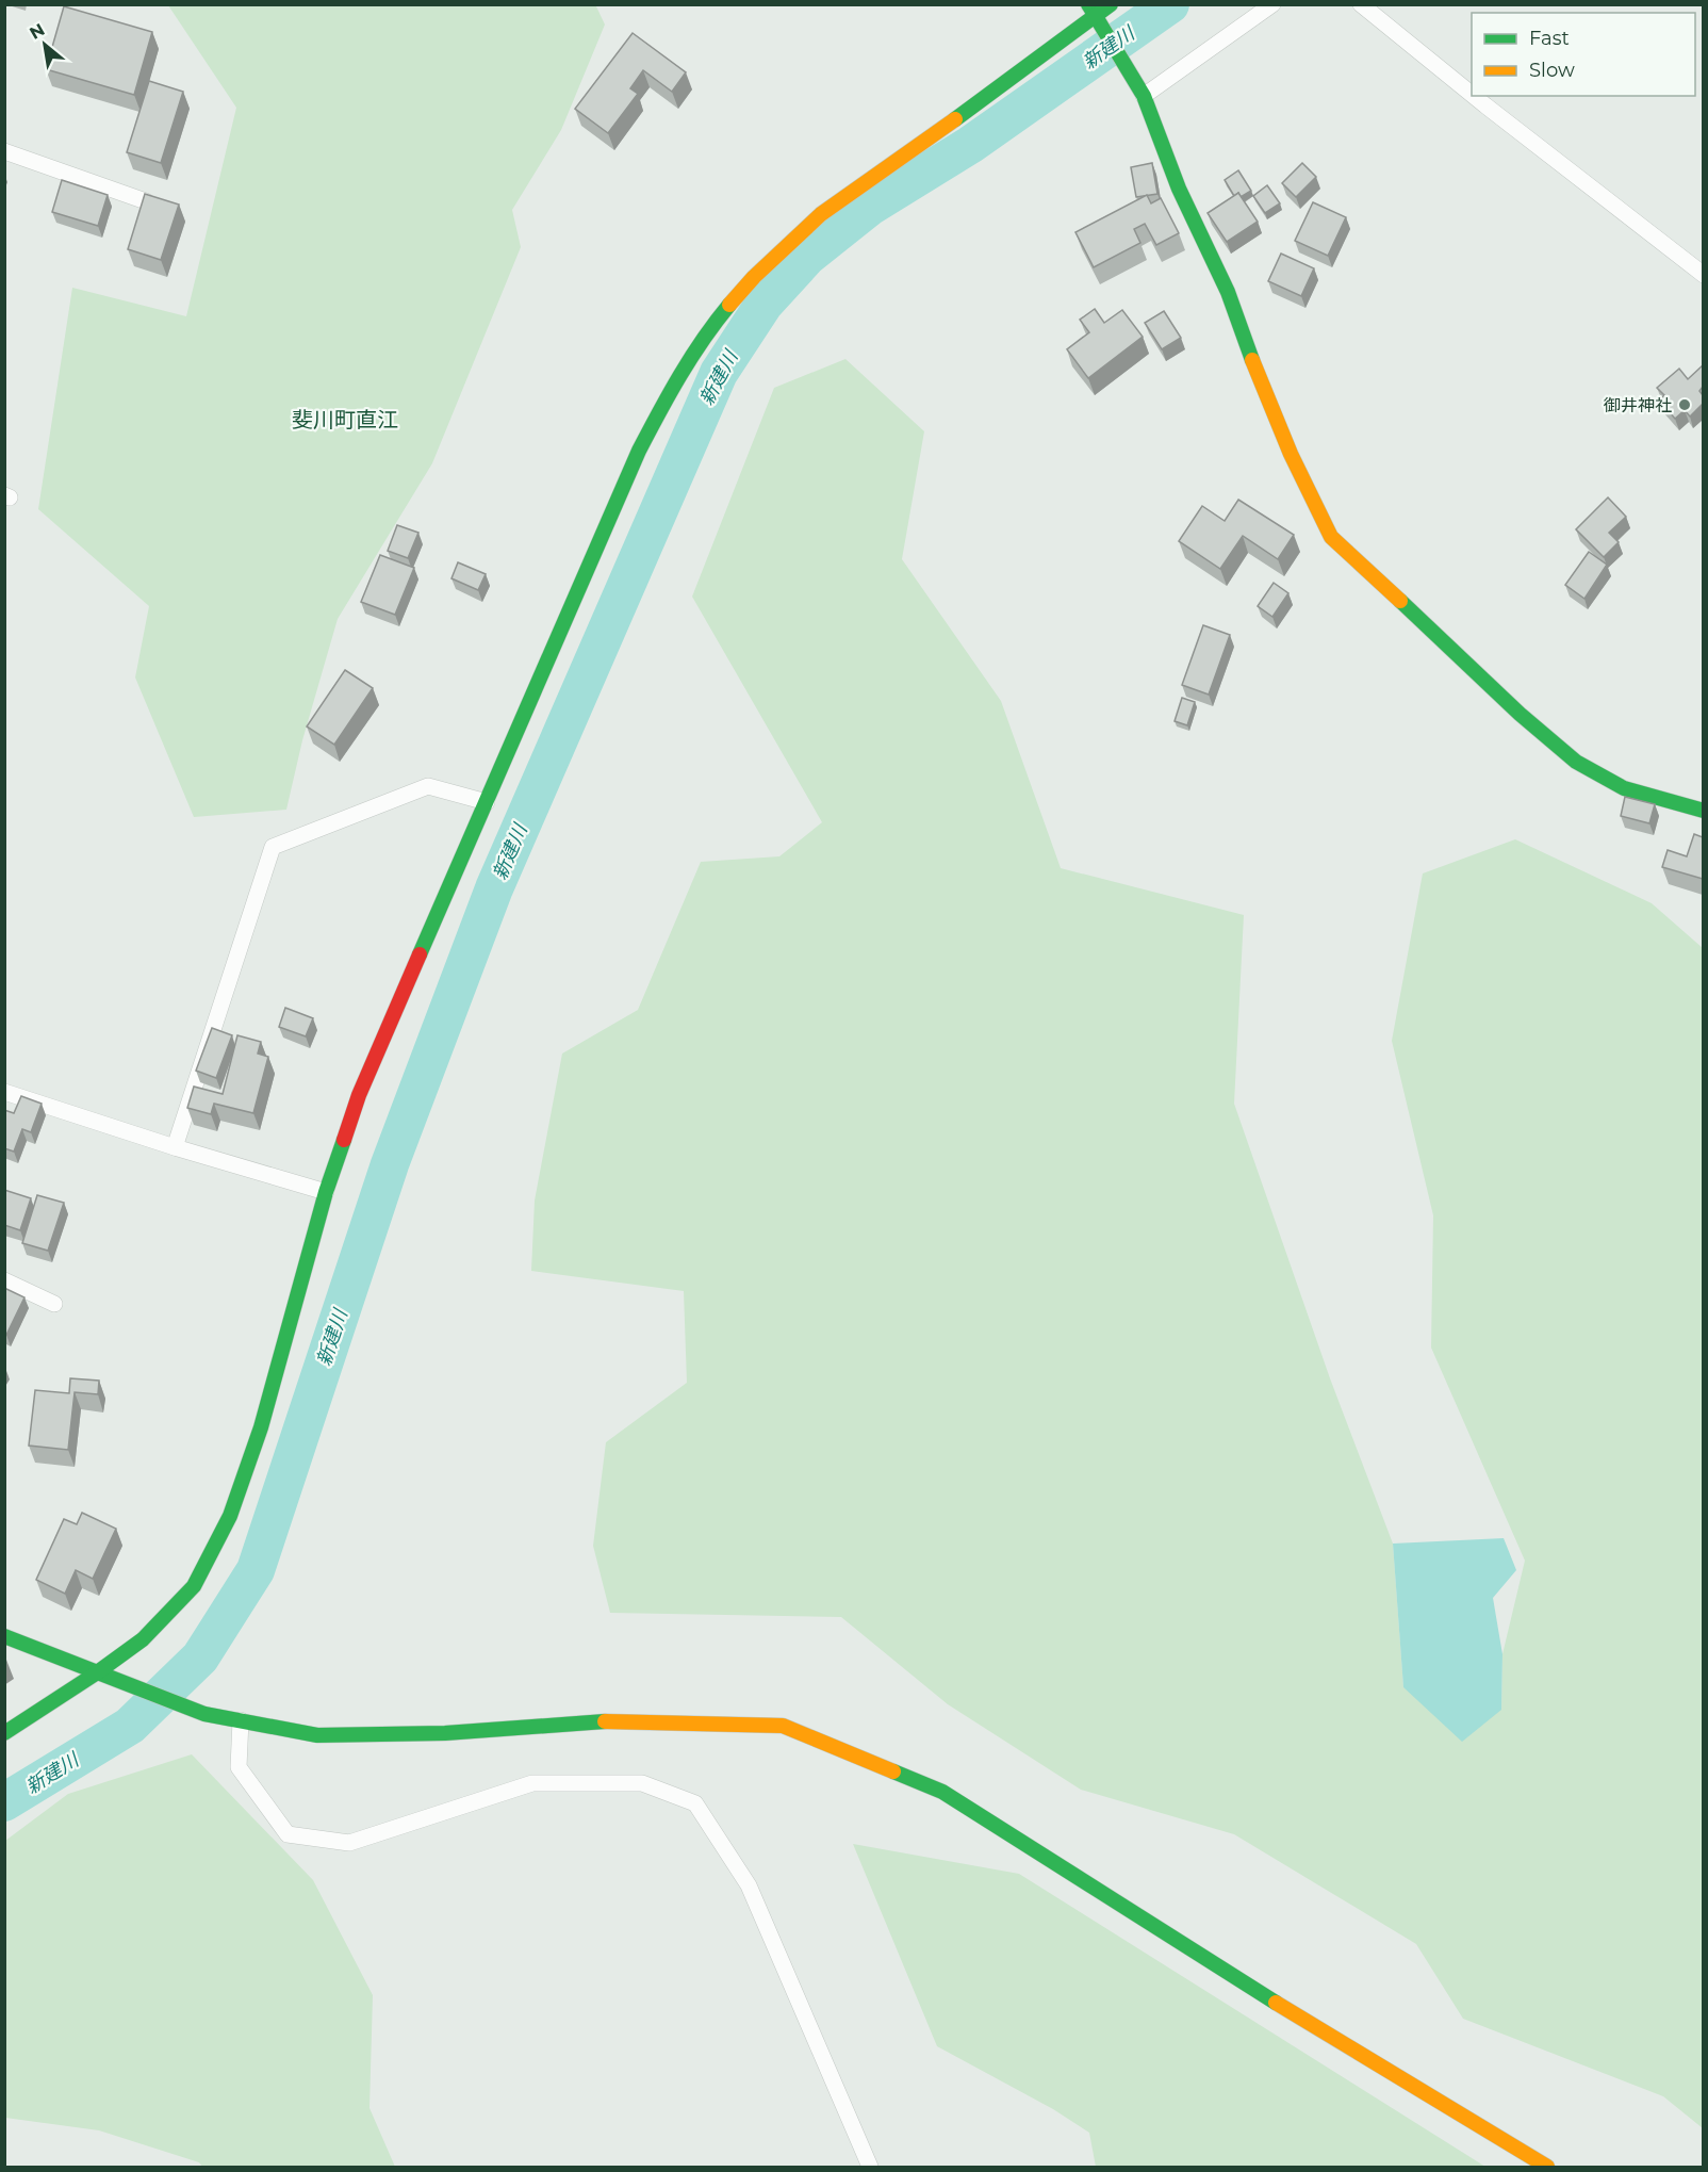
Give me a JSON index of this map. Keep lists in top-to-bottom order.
{
  "districts": ["斐川町直江"],
  "water": ["新建川"],
  "places": ["御井神社"],
  "legend": ["Fast", "Slow"],
  "north": "top left"
}
